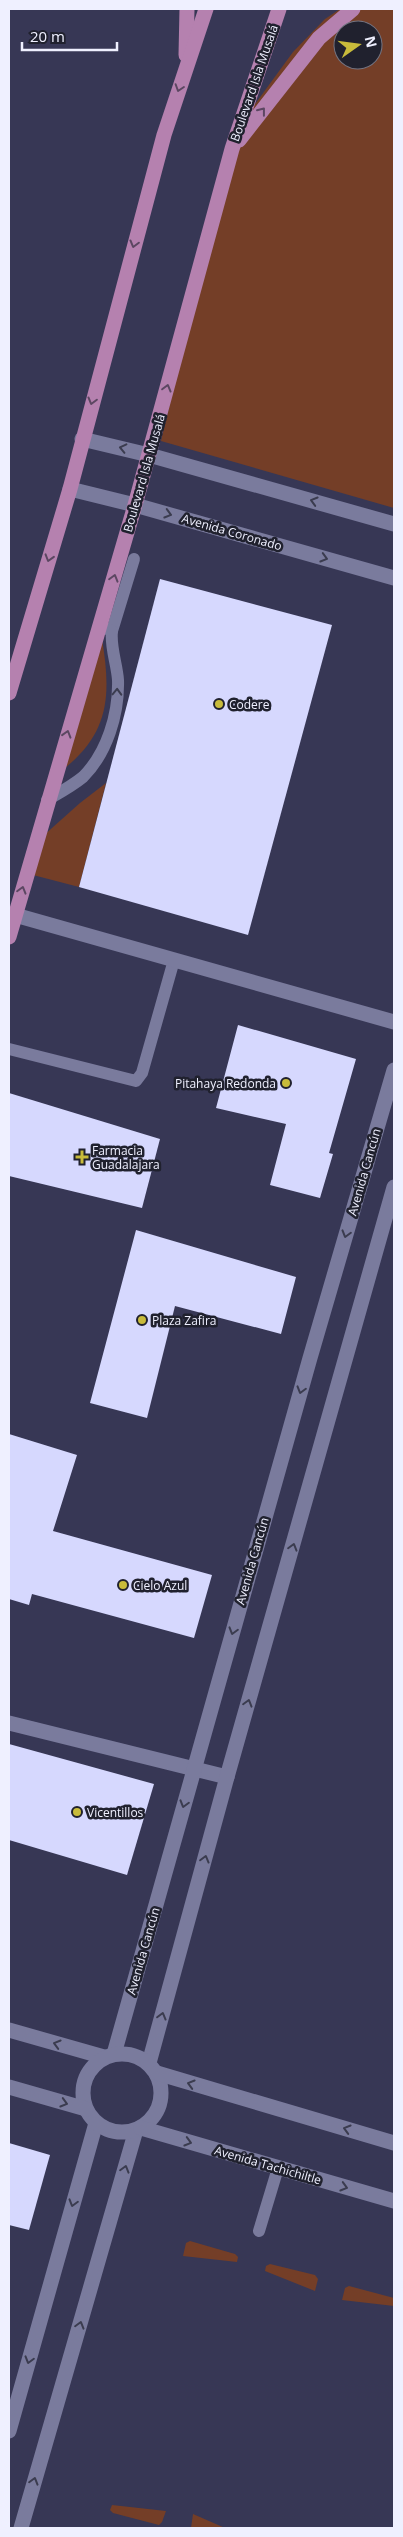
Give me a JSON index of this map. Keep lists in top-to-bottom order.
{
  "streets": {
    "main road": ["Boulevard Isla Musalá"],
    "street": ["Avenida Coronado", "Avenida Cancún", "Avenida Tachichiltle"]
  },
  "crossings": [
    ["Boulevard Isla Musalá", "Avenida Coronado"],
    ["Avenida Cancún", "Avenida Tachichiltle"]
  ],
  "places": {
    "other": [
      "Codere",
      "Pitahaya Redonda",
      "Plaza Zafira",
      "Cielo Azul",
      "Vicentillos"
    ],
    "health": ["Farmacia Guadalajara"]
  },
  "scale_bar": "20 m",
  "north": "right"
}
